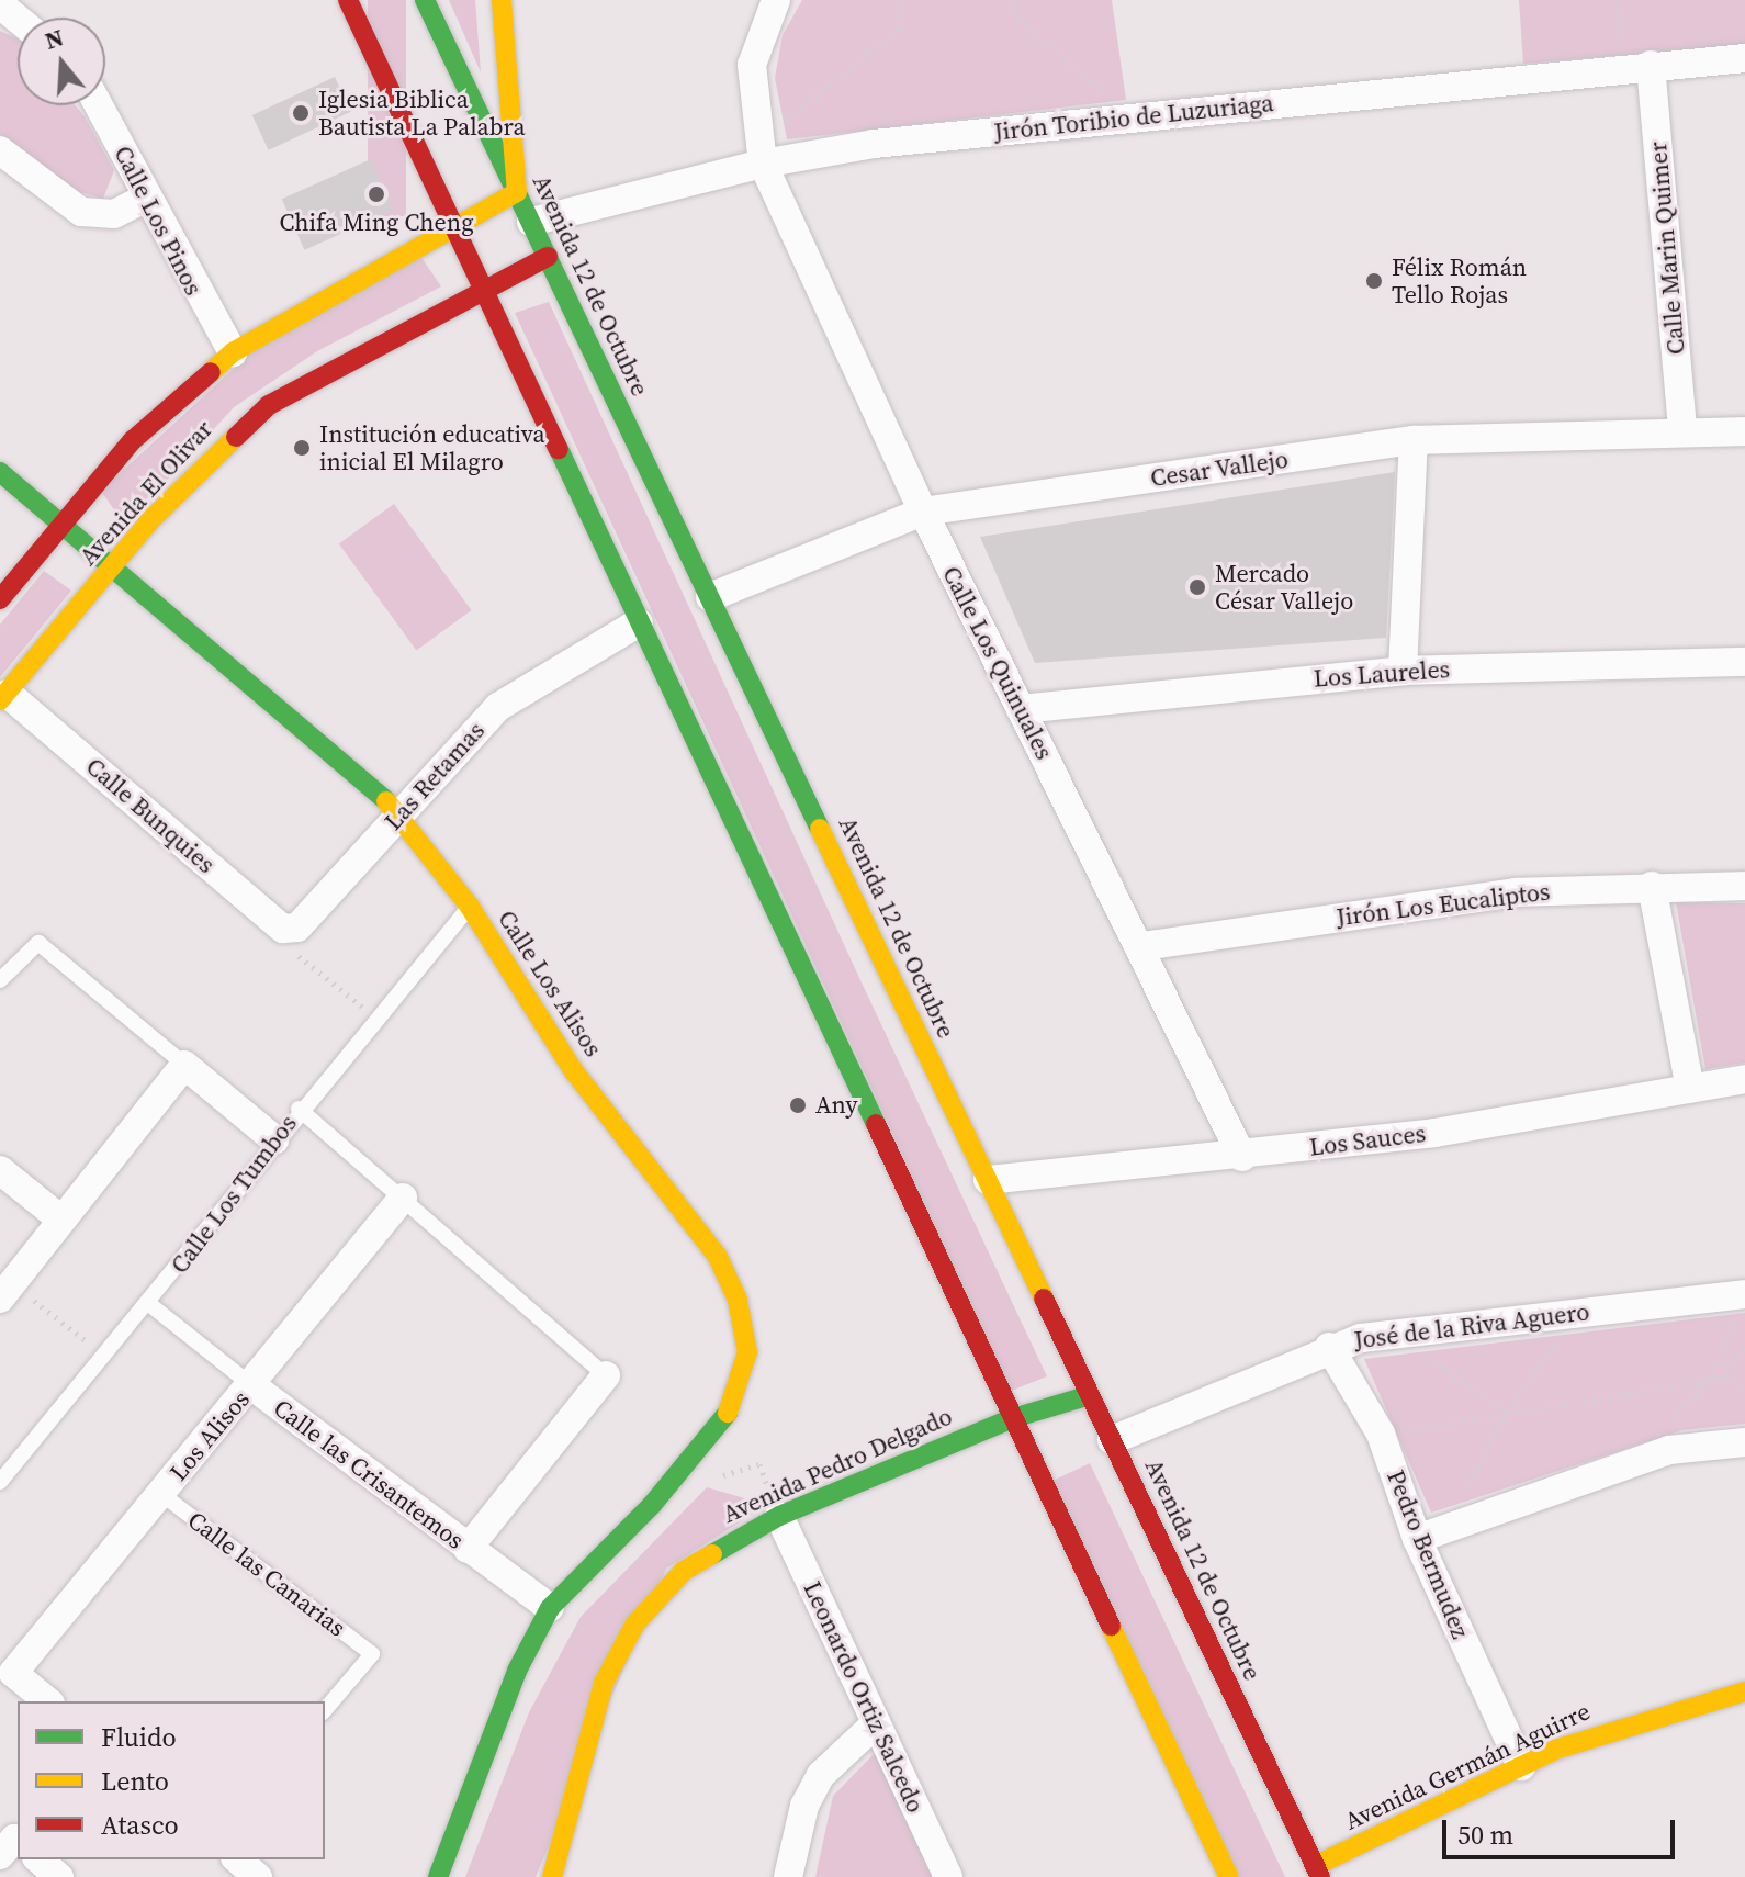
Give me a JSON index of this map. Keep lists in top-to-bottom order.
{
  "streets": {
    "main road": [
      "Avenida 12 de Octubre",
      "Avenida El Olivar",
      "Calle Los Alisos",
      "Avenida Pedro Delgado",
      "Avenida Germán Aguirre"
    ],
    "street": [
      "Jirón Toribio de Luzuriaga",
      "Calle Los Pinos",
      "Calle Marin Quimer",
      "Cesar Vallejo",
      "Calle Los Quinuales",
      "Los Laureles",
      "Las Retamas",
      "Calle Bunquies",
      "Jirón Los Eucaliptos",
      "Los Sauces",
      "José de la Riva Aguero",
      "Los Alisos",
      "Calle las Crisantemos",
      "Pedro Bermudez",
      "Leonardo Ortiz Salcedo"
    ],
    "lane": ["Calle Los Tumbos", "Calle las Canarias"]
  },
  "crossings": [
    ["Jirón Toribio de Luzuriaga", "Calle Marin Quimer"],
    ["Jirón Toribio de Luzuriaga", "Avenida 12 de Octubre"],
    ["Jirón Toribio de Luzuriaga", "Calle Los Quinuales"],
    ["Calle Los Pinos", "Avenida El Olivar"],
    ["Calle Marin Quimer", "Cesar Vallejo"],
    ["Avenida 12 de Octubre", "Cesar Vallejo"],
    ["Avenida 12 de Octubre", "Avenida El Olivar"],
    ["Avenida 12 de Octubre", "Los Sauces"],
    ["Avenida 12 de Octubre", "José de la Riva Aguero"],
    ["Avenida 12 de Octubre", "Avenida Pedro Delgado"],
    ["Avenida 12 de Octubre", "Avenida Germán Aguirre"],
    ["Cesar Vallejo", "Calle Los Quinuales"],
    ["Avenida El Olivar", "Calle Bunquies"],
    ["Avenida El Olivar", "Calle Los Alisos"],
    ["Calle Los Quinuales", "Los Laureles"],
    ["Calle Los Quinuales", "Jirón Los Eucaliptos"],
    ["Calle Los Quinuales", "Los Sauces"],
    ["Las Retamas", "Calle Bunquies"],
    ["Las Retamas", "Calle Los Alisos"],
    ["Calle Los Alisos", "Calle Los Tumbos"],
    ["Calle Los Alisos", "Calle las Crisantemos"],
    ["Calle Los Tumbos", "Calle las Crisantemos"],
    ["José de la Riva Aguero", "Pedro Bermudez"],
    ["Los Alisos", "Calle las Crisantemos"],
    ["Los Alisos", "Calle las Canarias"],
    ["Avenida Pedro Delgado", "Leonardo Ortiz Salcedo"],
    ["Pedro Bermudez", "Avenida Germán Aguirre"]
  ],
  "places": [
    "Iglesia Biblica Bautista La Palabra",
    "Chifa Ming Cheng",
    "Félix Román Tello Rojas",
    "Institución educativa inicial El Milagro",
    "Mercado César Vallejo",
    "Any"
  ],
  "legend": ["Fluido", "Lento", "Atasco"],
  "scale_bar": "50 m",
  "north": "top"
}
